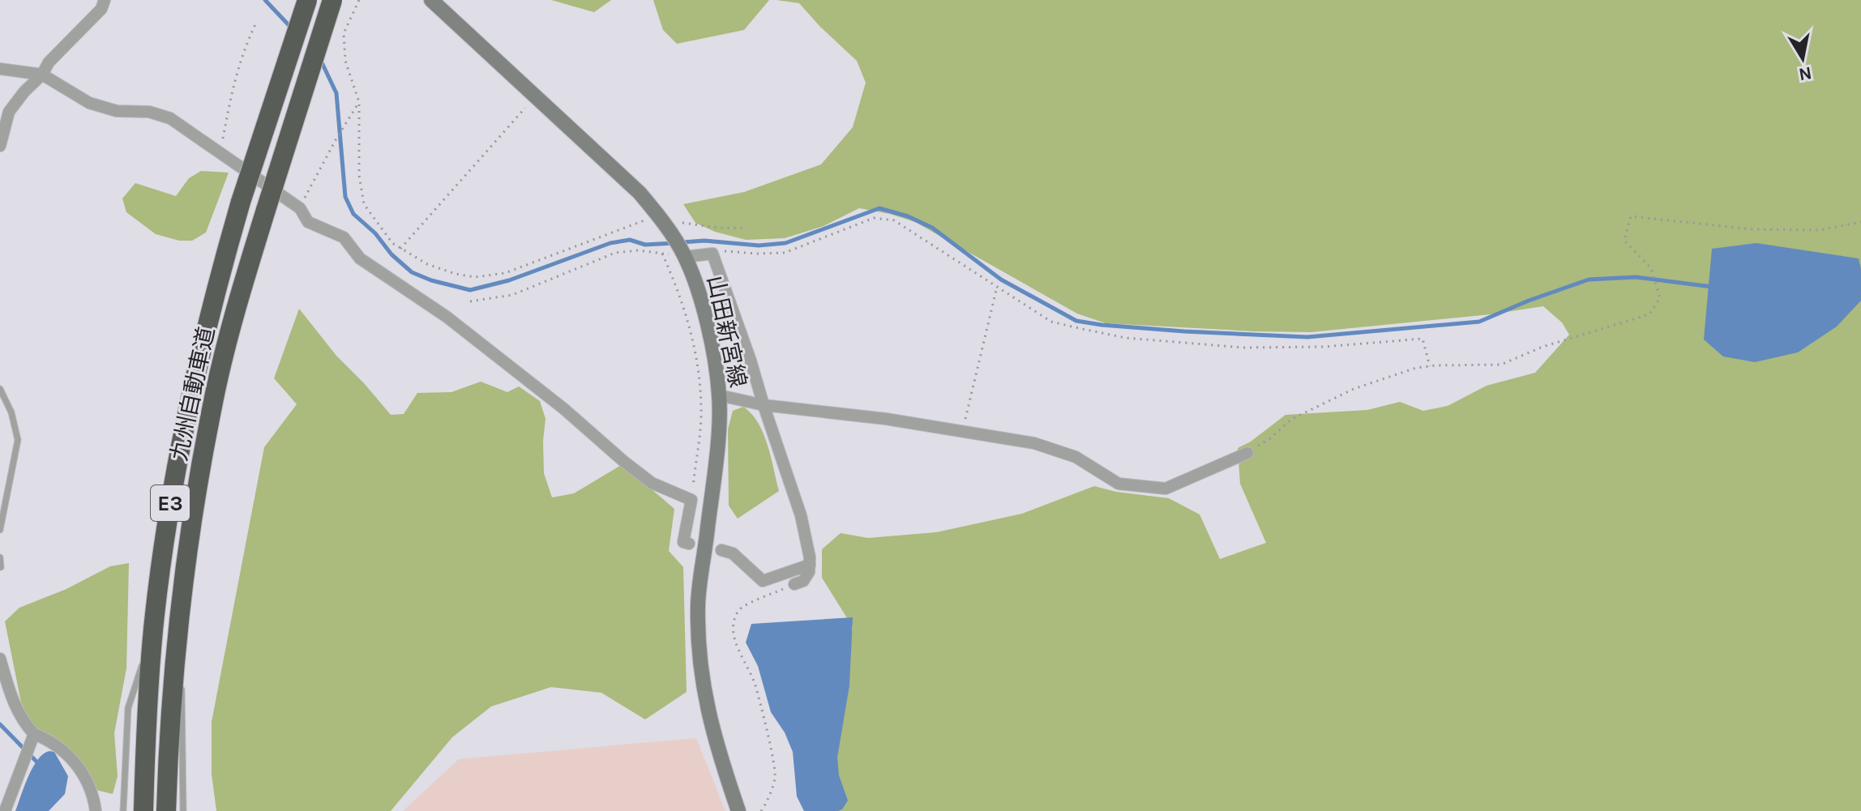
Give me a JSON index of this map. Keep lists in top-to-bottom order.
{
  "streets": {
    "highway": ["九州自動車道", "E3"],
    "main road": ["山田新宮線"]
  },
  "north": "bottom"
}
